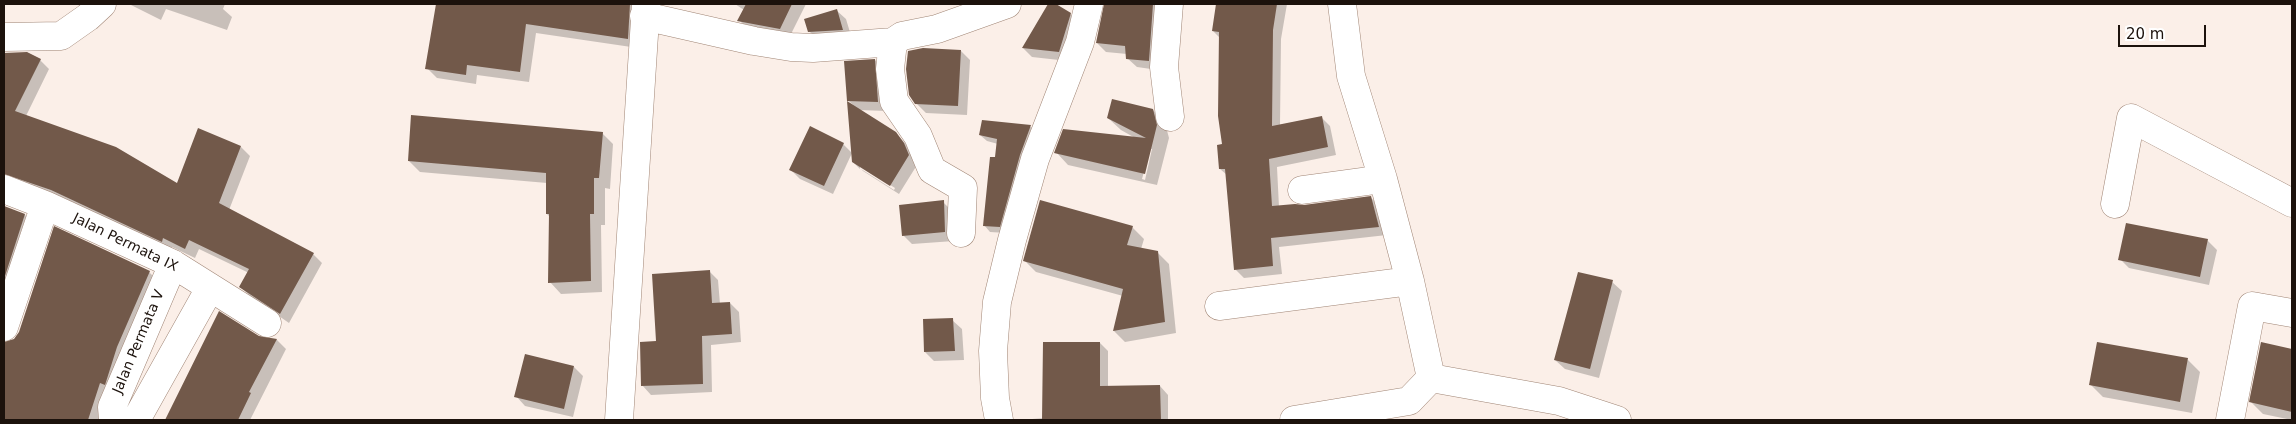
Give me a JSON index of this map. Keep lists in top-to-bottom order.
{
  "streets": {
    "street": ["Jalan Permata IX", "Jalan Permata V"]
  },
  "crossings": [
    ["Jalan Permata IX", "Jalan Permata V"]
  ],
  "scale_bar": "20 m"
}
